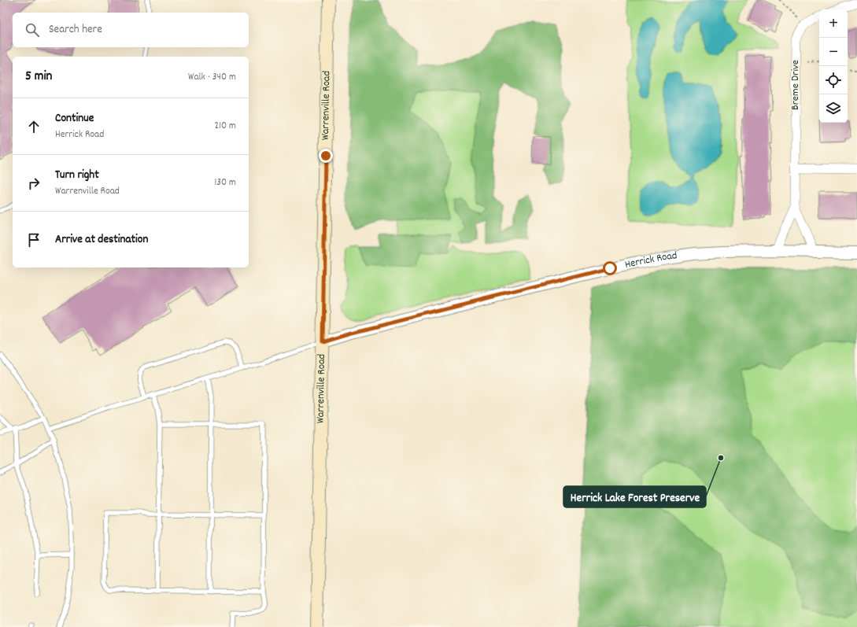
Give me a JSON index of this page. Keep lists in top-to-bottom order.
{
  "streets": {
    "main road": ["Warrenville Road"],
    "street": ["Breme Drive", "Herrick Road"]
  },
  "crossings": [
    ["Breme Drive", "Herrick Road"],
    ["Warrenville Road", "Herrick Road"]
  ],
  "places": ["Herrick Lake Forest Preserve"],
  "page": {
    "map_buttons": ["+", "−"],
    "search": "Search here",
    "heading": ["5 min", "Walk · 340 m"],
    "list": [
      ["Continue", "Herrick Road", "210 m"],
      ["Turn right", "Warrenville Road", "130 m"],
      "Arrive at destination"
    ]
  }
}
